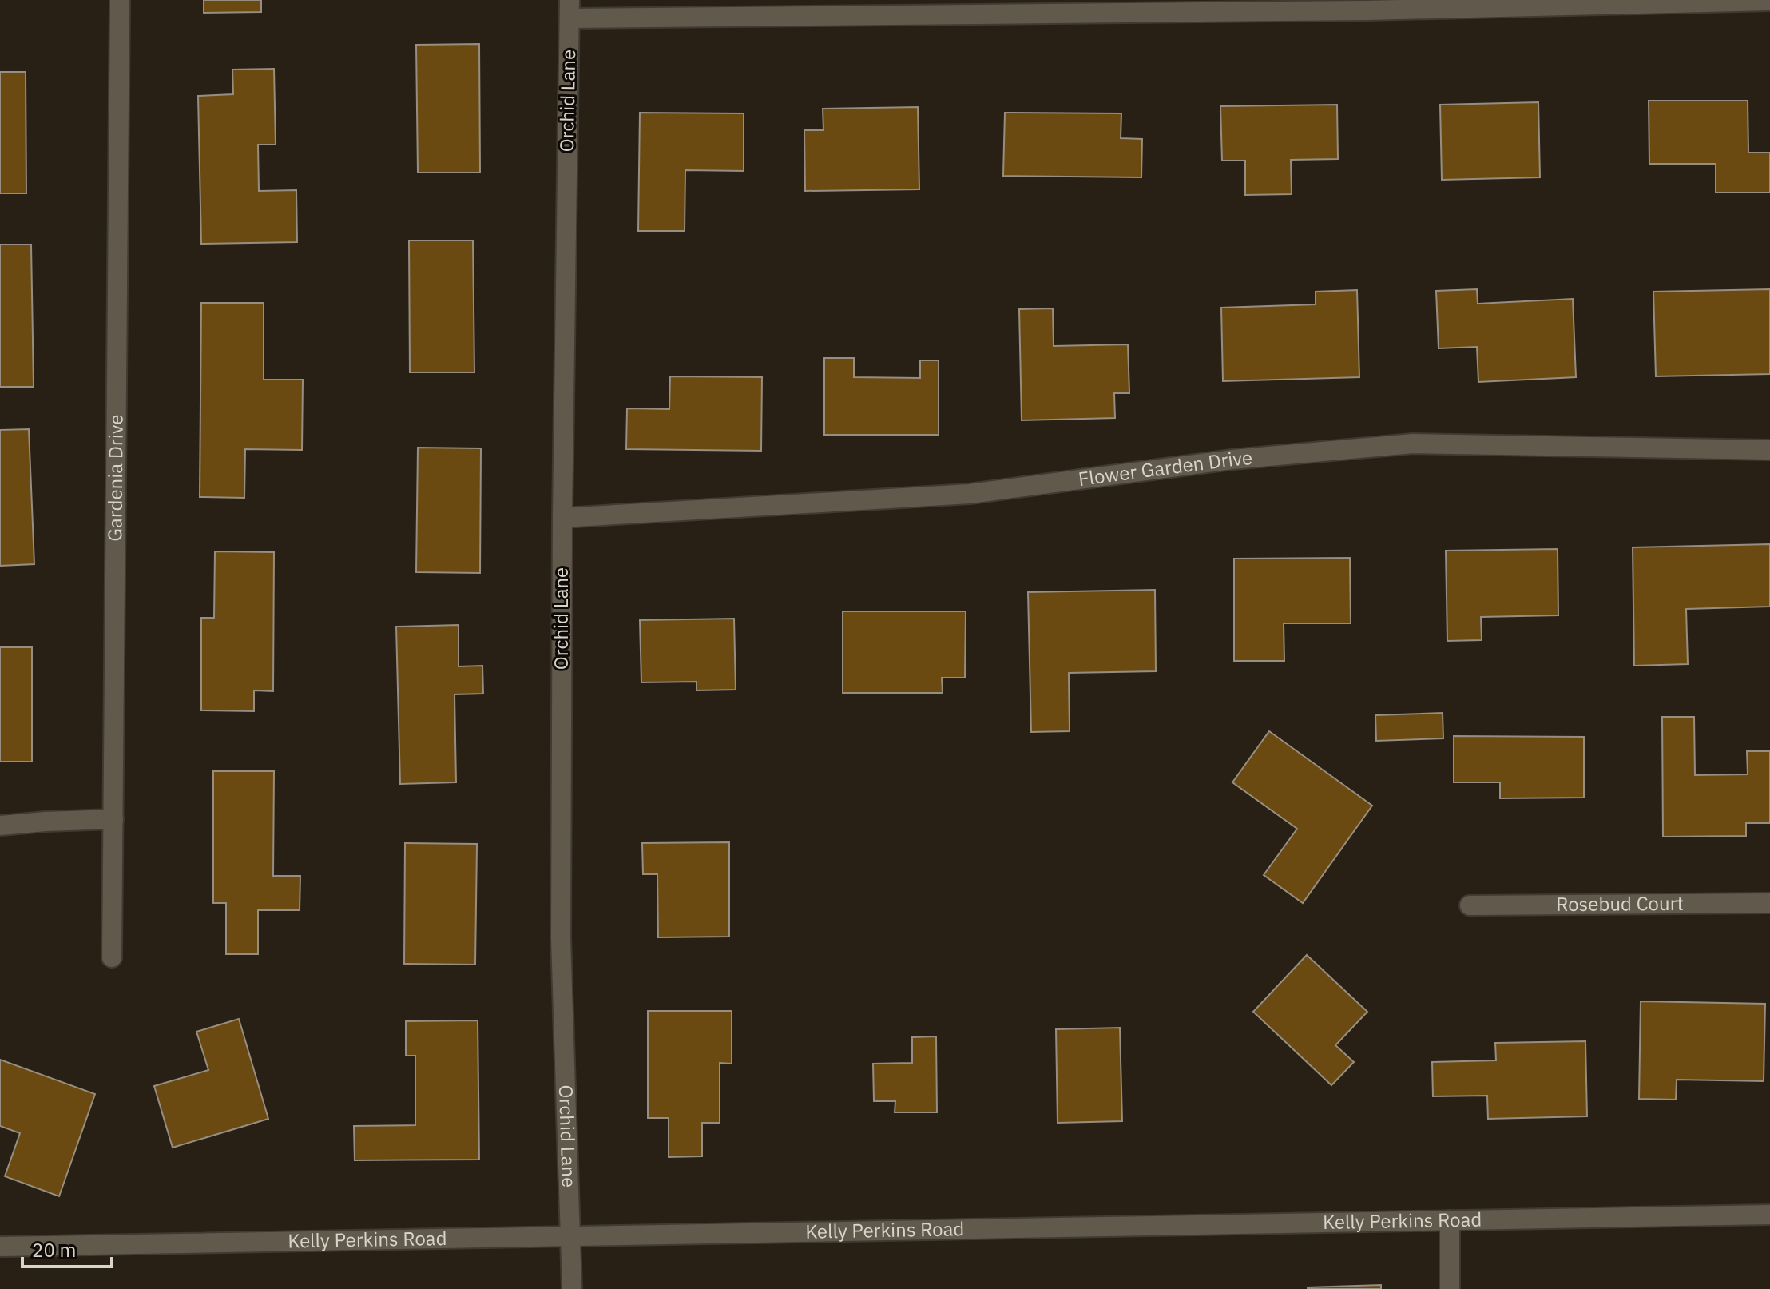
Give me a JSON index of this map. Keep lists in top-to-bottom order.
{
  "streets": {
    "street": [
      "Orchid Lane",
      "Flower Garden Drive",
      "Gardenia Drive",
      "Rosebud Court",
      "Kelly Perkins Road"
    ]
  },
  "crossings": [
    ["Orchid Lane", "Flower Garden Drive"],
    ["Orchid Lane", "Kelly Perkins Road"]
  ],
  "scale_bar": "20 m"
}
